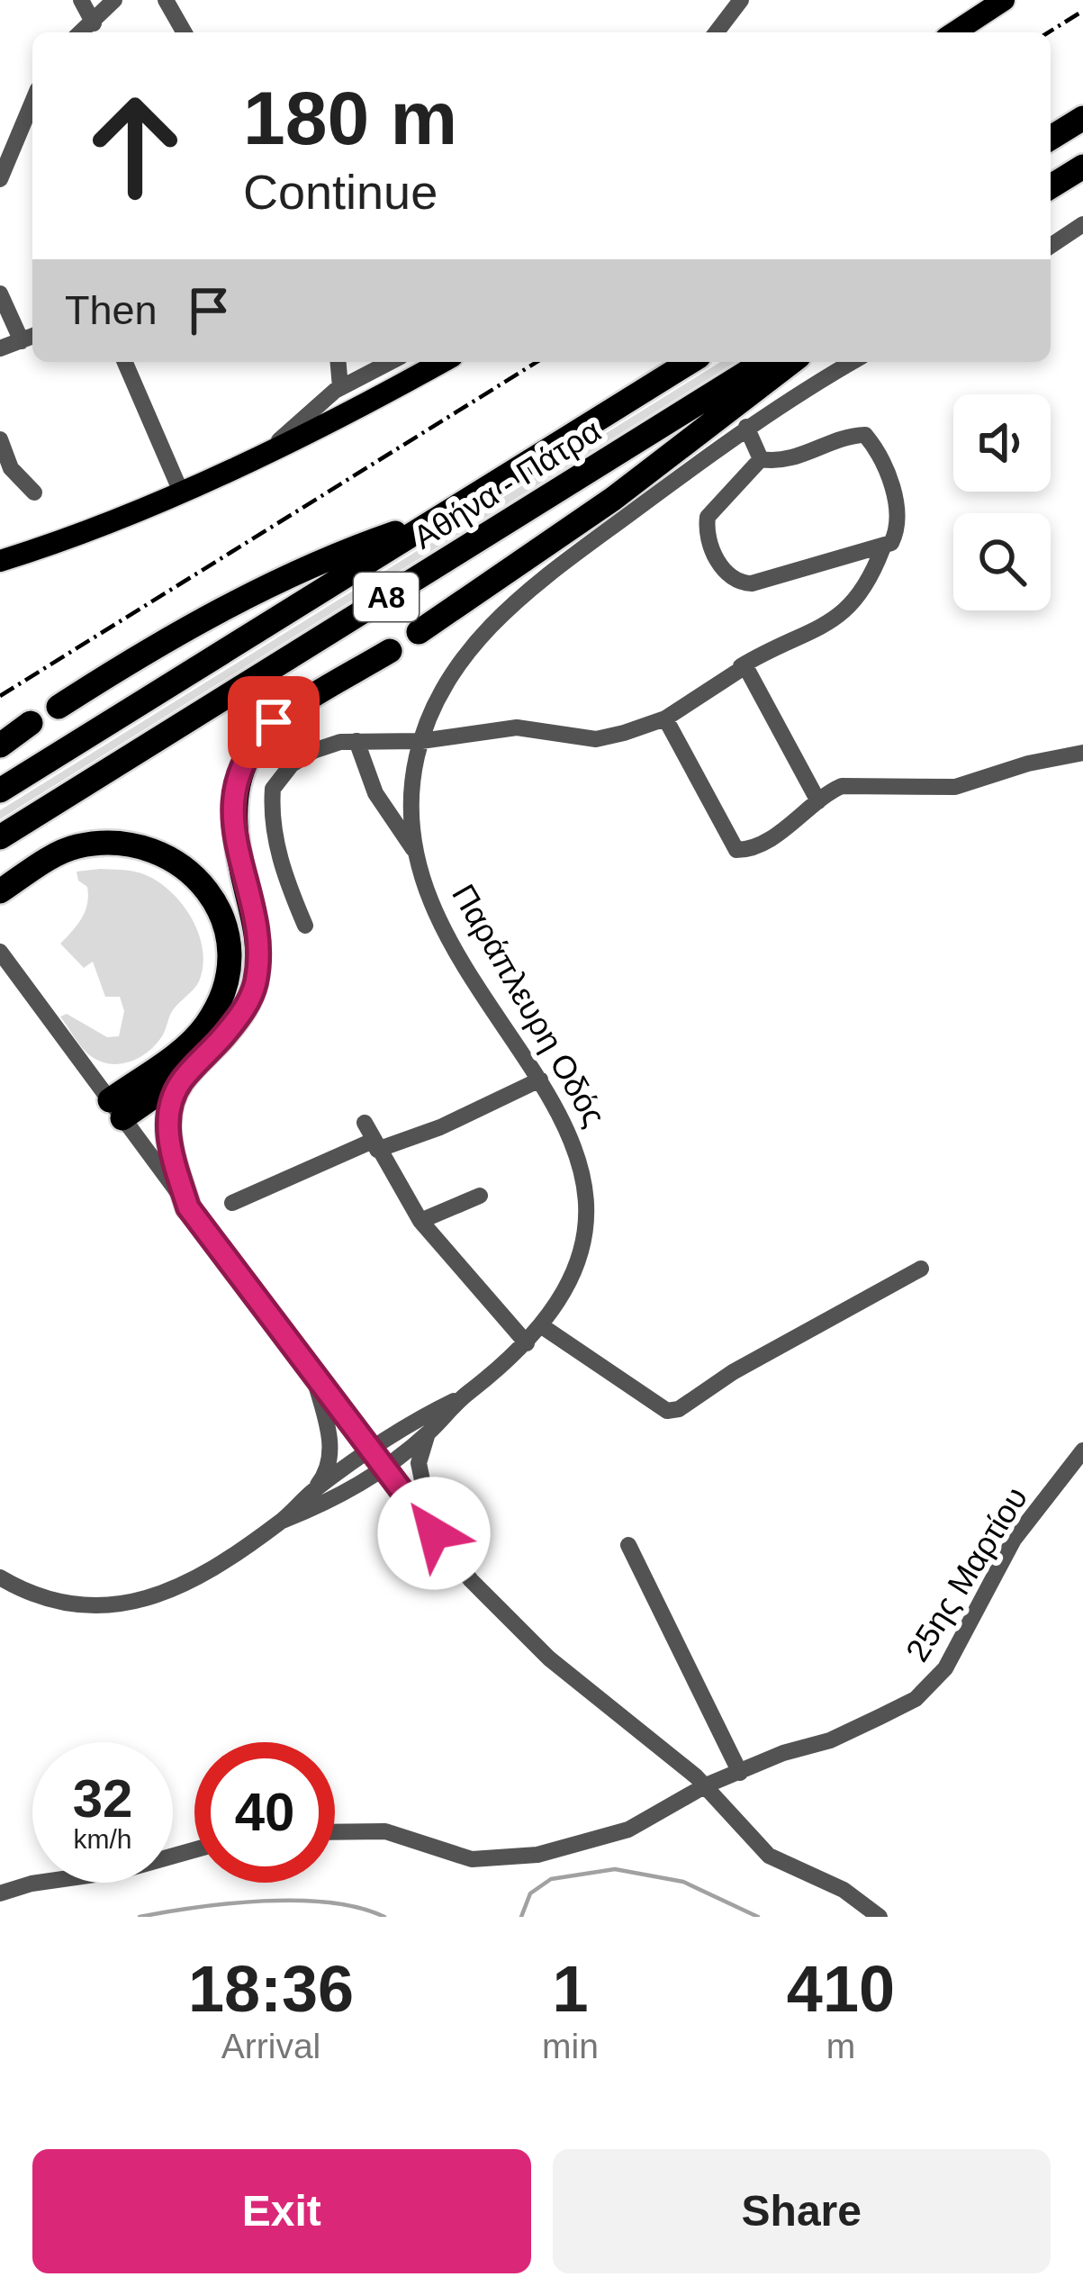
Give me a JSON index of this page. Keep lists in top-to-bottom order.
{
  "streets": {
    "highway": ["Αθήνα - Πάτρα", "Α8"],
    "street": ["Παράπλευρη Οδός", "25ης Μαρτίου"]
  },
  "page": {
    "turn": ["180 m", "Continue"],
    "then": "Then",
    "speed": "32 km/h",
    "limit": "40",
    "eta": [
      "18:36",
      "Arrival",
      "1",
      "min",
      "410",
      "m"
    ],
    "buttons": ["Exit", "Share"]
  }
}
